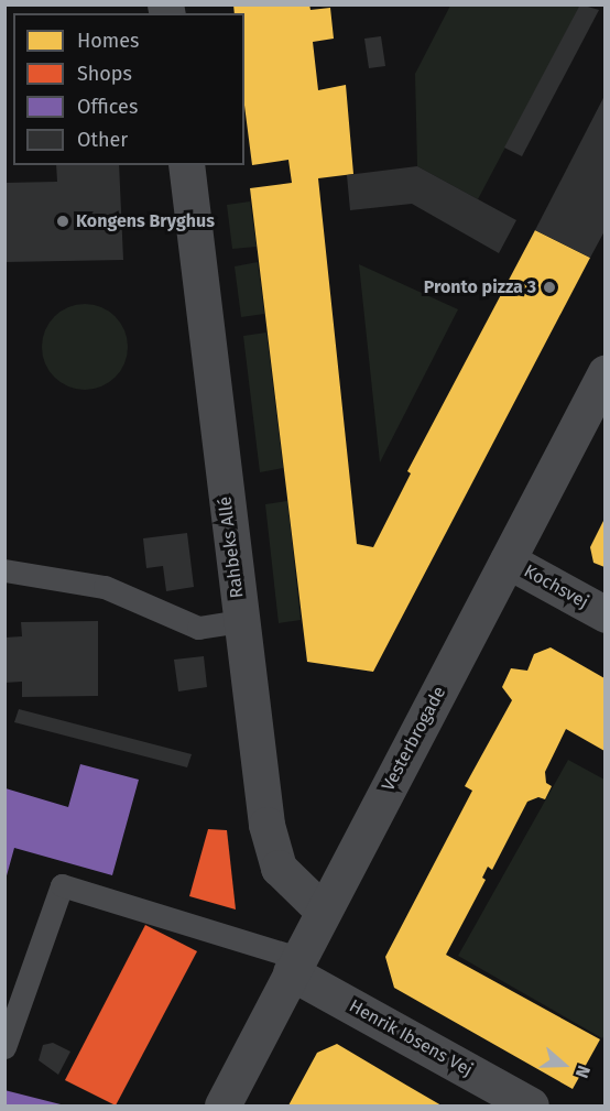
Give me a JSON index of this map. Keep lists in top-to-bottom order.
{
  "streets": {
    "street": [
      "Rahbeks Allé",
      "Kochsvej",
      "Vesterbrogade",
      "Henrik Ibsens Vej"
    ]
  },
  "crossings": [
    ["Rahbeks Allé", "Vesterbrogade"],
    ["Kochsvej", "Vesterbrogade"],
    ["Vesterbrogade", "Henrik Ibsens Vej"]
  ],
  "places": ["Kongens Bryghus", "Pronto pizza 3"],
  "legend": [
    "Homes",
    "Shops",
    "Offices",
    "Other"
  ],
  "north": "right"
}
